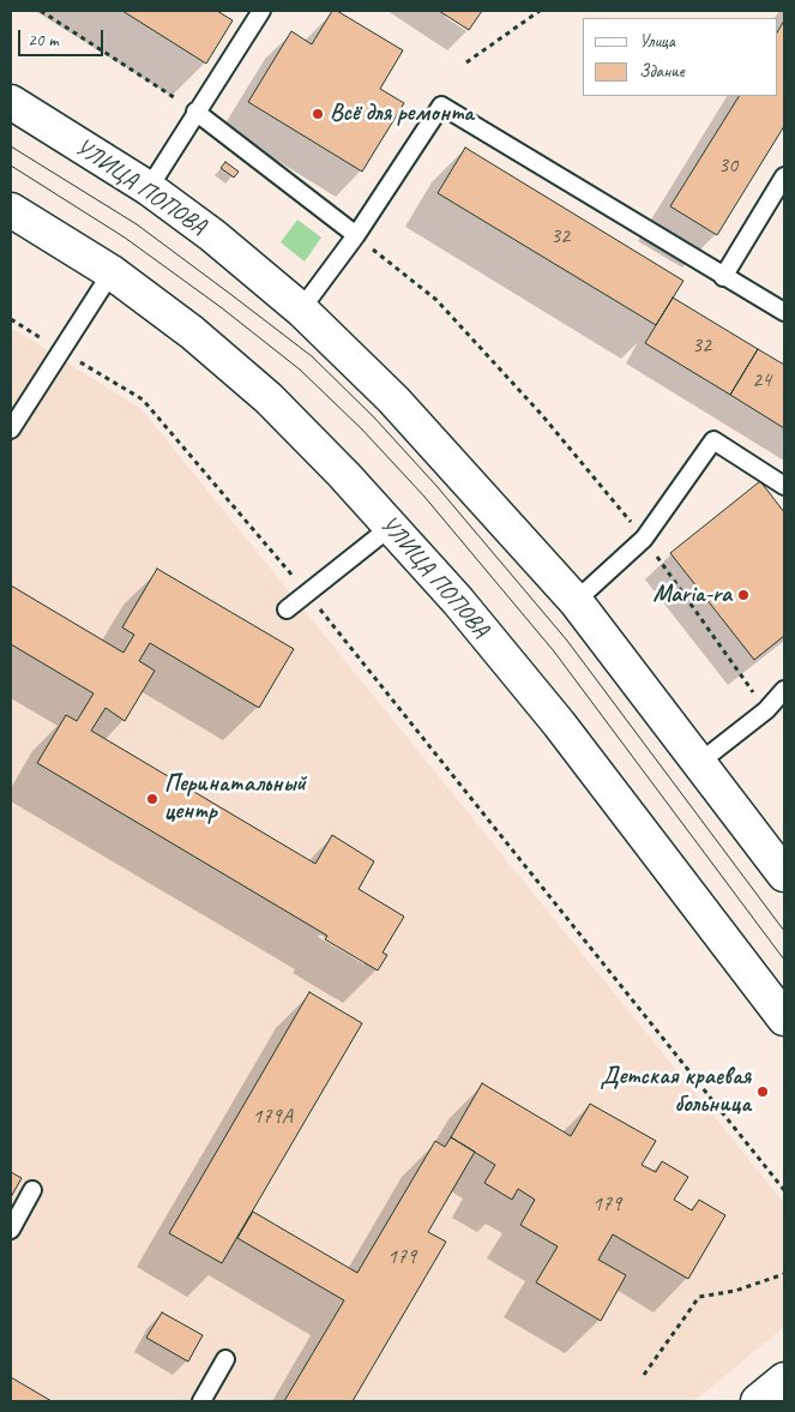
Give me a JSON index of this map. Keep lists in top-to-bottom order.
{
  "streets": {
    "main road": ["УЛИЦА ПОПОВА"]
  },
  "places": [
    "Всё для ремонта",
    "Maria-ra",
    "Перинатальный центр",
    "Детская краевая больница"
  ],
  "house_numbers": [
    "30",
    "32",
    "32",
    "24",
    "179А",
    "179",
    "179"
  ],
  "legend": ["Улица", "Здание"],
  "scale_bar": "20 m"
}
